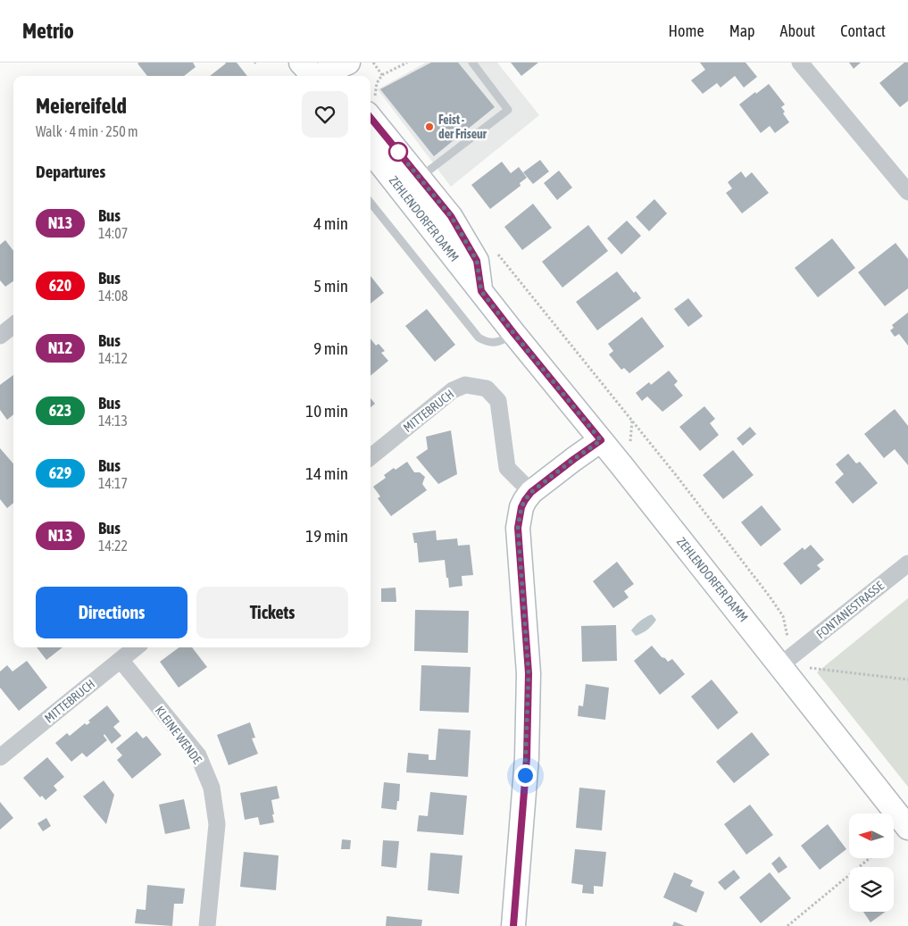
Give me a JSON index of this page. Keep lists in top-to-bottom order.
{
  "streets": {
    "main road": ["ZEHLENDORFER DAMM"],
    "street": ["MITTEBRUCH", "FONTANESTRASSE", "KLEINE WENDE"]
  },
  "crossings": [
    ["ZEHLENDORFER DAMM", "FONTANESTRASSE"],
    ["MITTEBRUCH", "KLEINE WENDE"]
  ],
  "places": ["Feist - der Friseur"],
  "lines": ["bus line N13"],
  "north": "left",
  "page": {
    "header": "Metrio",
    "nav": [
      "Home",
      "Map",
      "About",
      "Contact"
    ],
    "heading": [
      ["Meiereifeld", "Walk · 4 min · 250 m"],
      "Departures"
    ],
    "list": [
      {
        "mark": "N13",
        "name": "Bus",
        "note": "14:07",
        "value": "4 min"
      },
      {
        "mark": "620",
        "name": "Bus",
        "note": "14:08",
        "value": "5 min"
      },
      {
        "mark": "N12",
        "name": "Bus",
        "note": "14:12",
        "value": "9 min"
      },
      {
        "mark": "623",
        "name": "Bus",
        "note": "14:13",
        "value": "10 min"
      },
      {
        "mark": "629",
        "name": "Bus",
        "note": "14:17",
        "value": "14 min"
      },
      {
        "mark": "N13",
        "name": "Bus",
        "note": "14:22",
        "value": "19 min"
      }
    ],
    "buttons": ["Directions", "Tickets"]
  }
}
